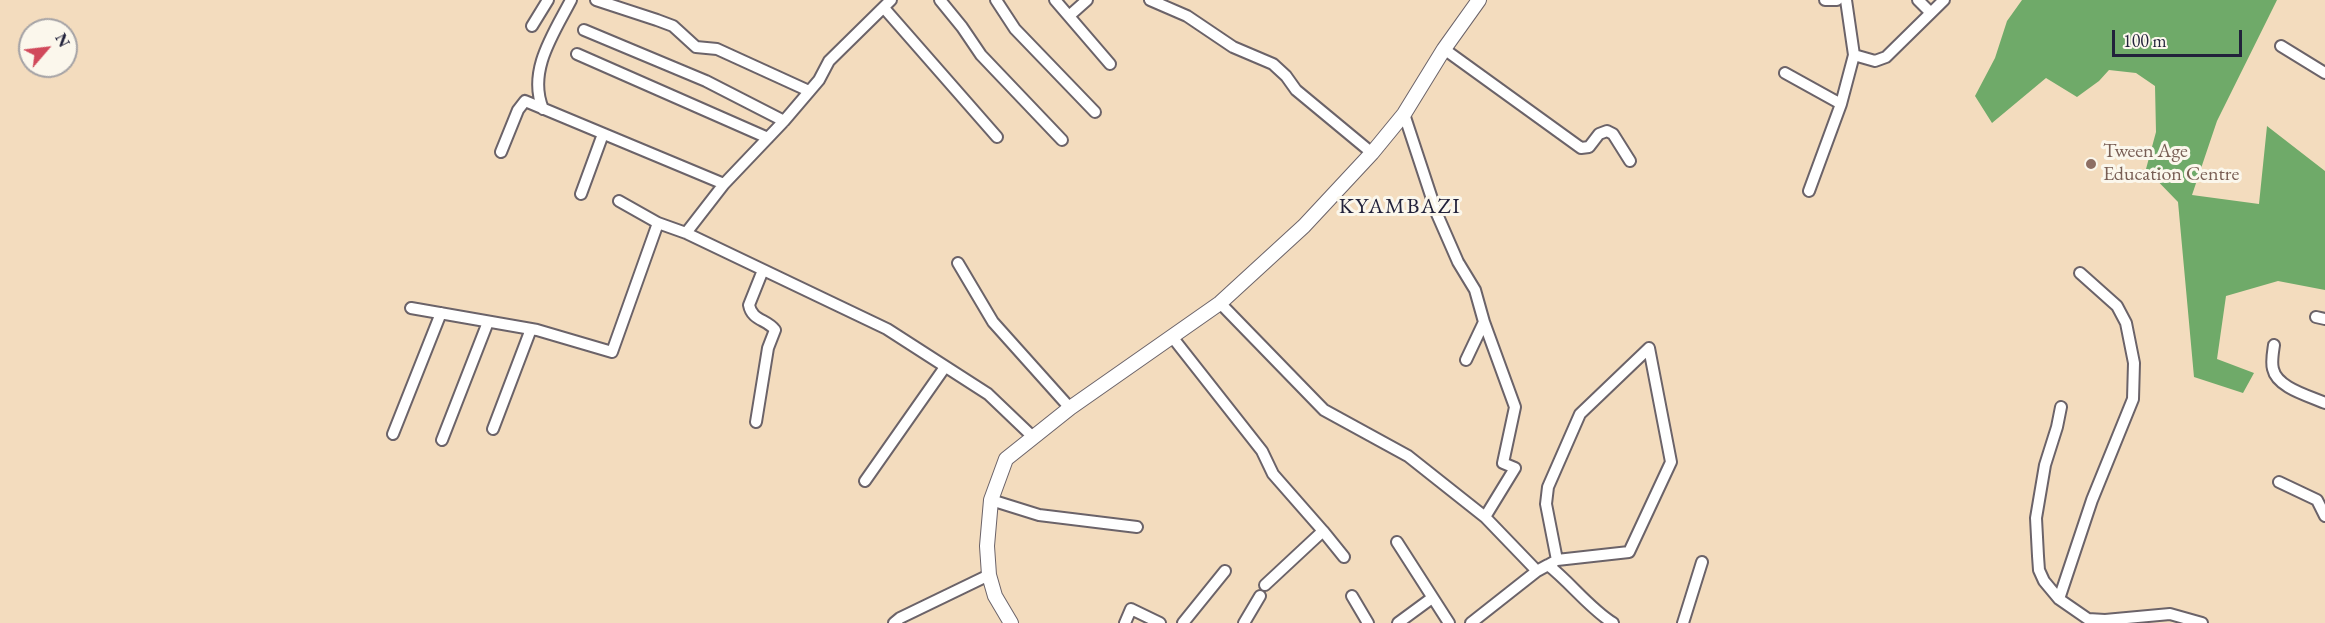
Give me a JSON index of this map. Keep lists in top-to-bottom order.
{
  "districts": ["KYAMBAZI"],
  "places": ["Tween Age Education Centre"],
  "scale_bar": "100 m",
  "north": "top right"
}
